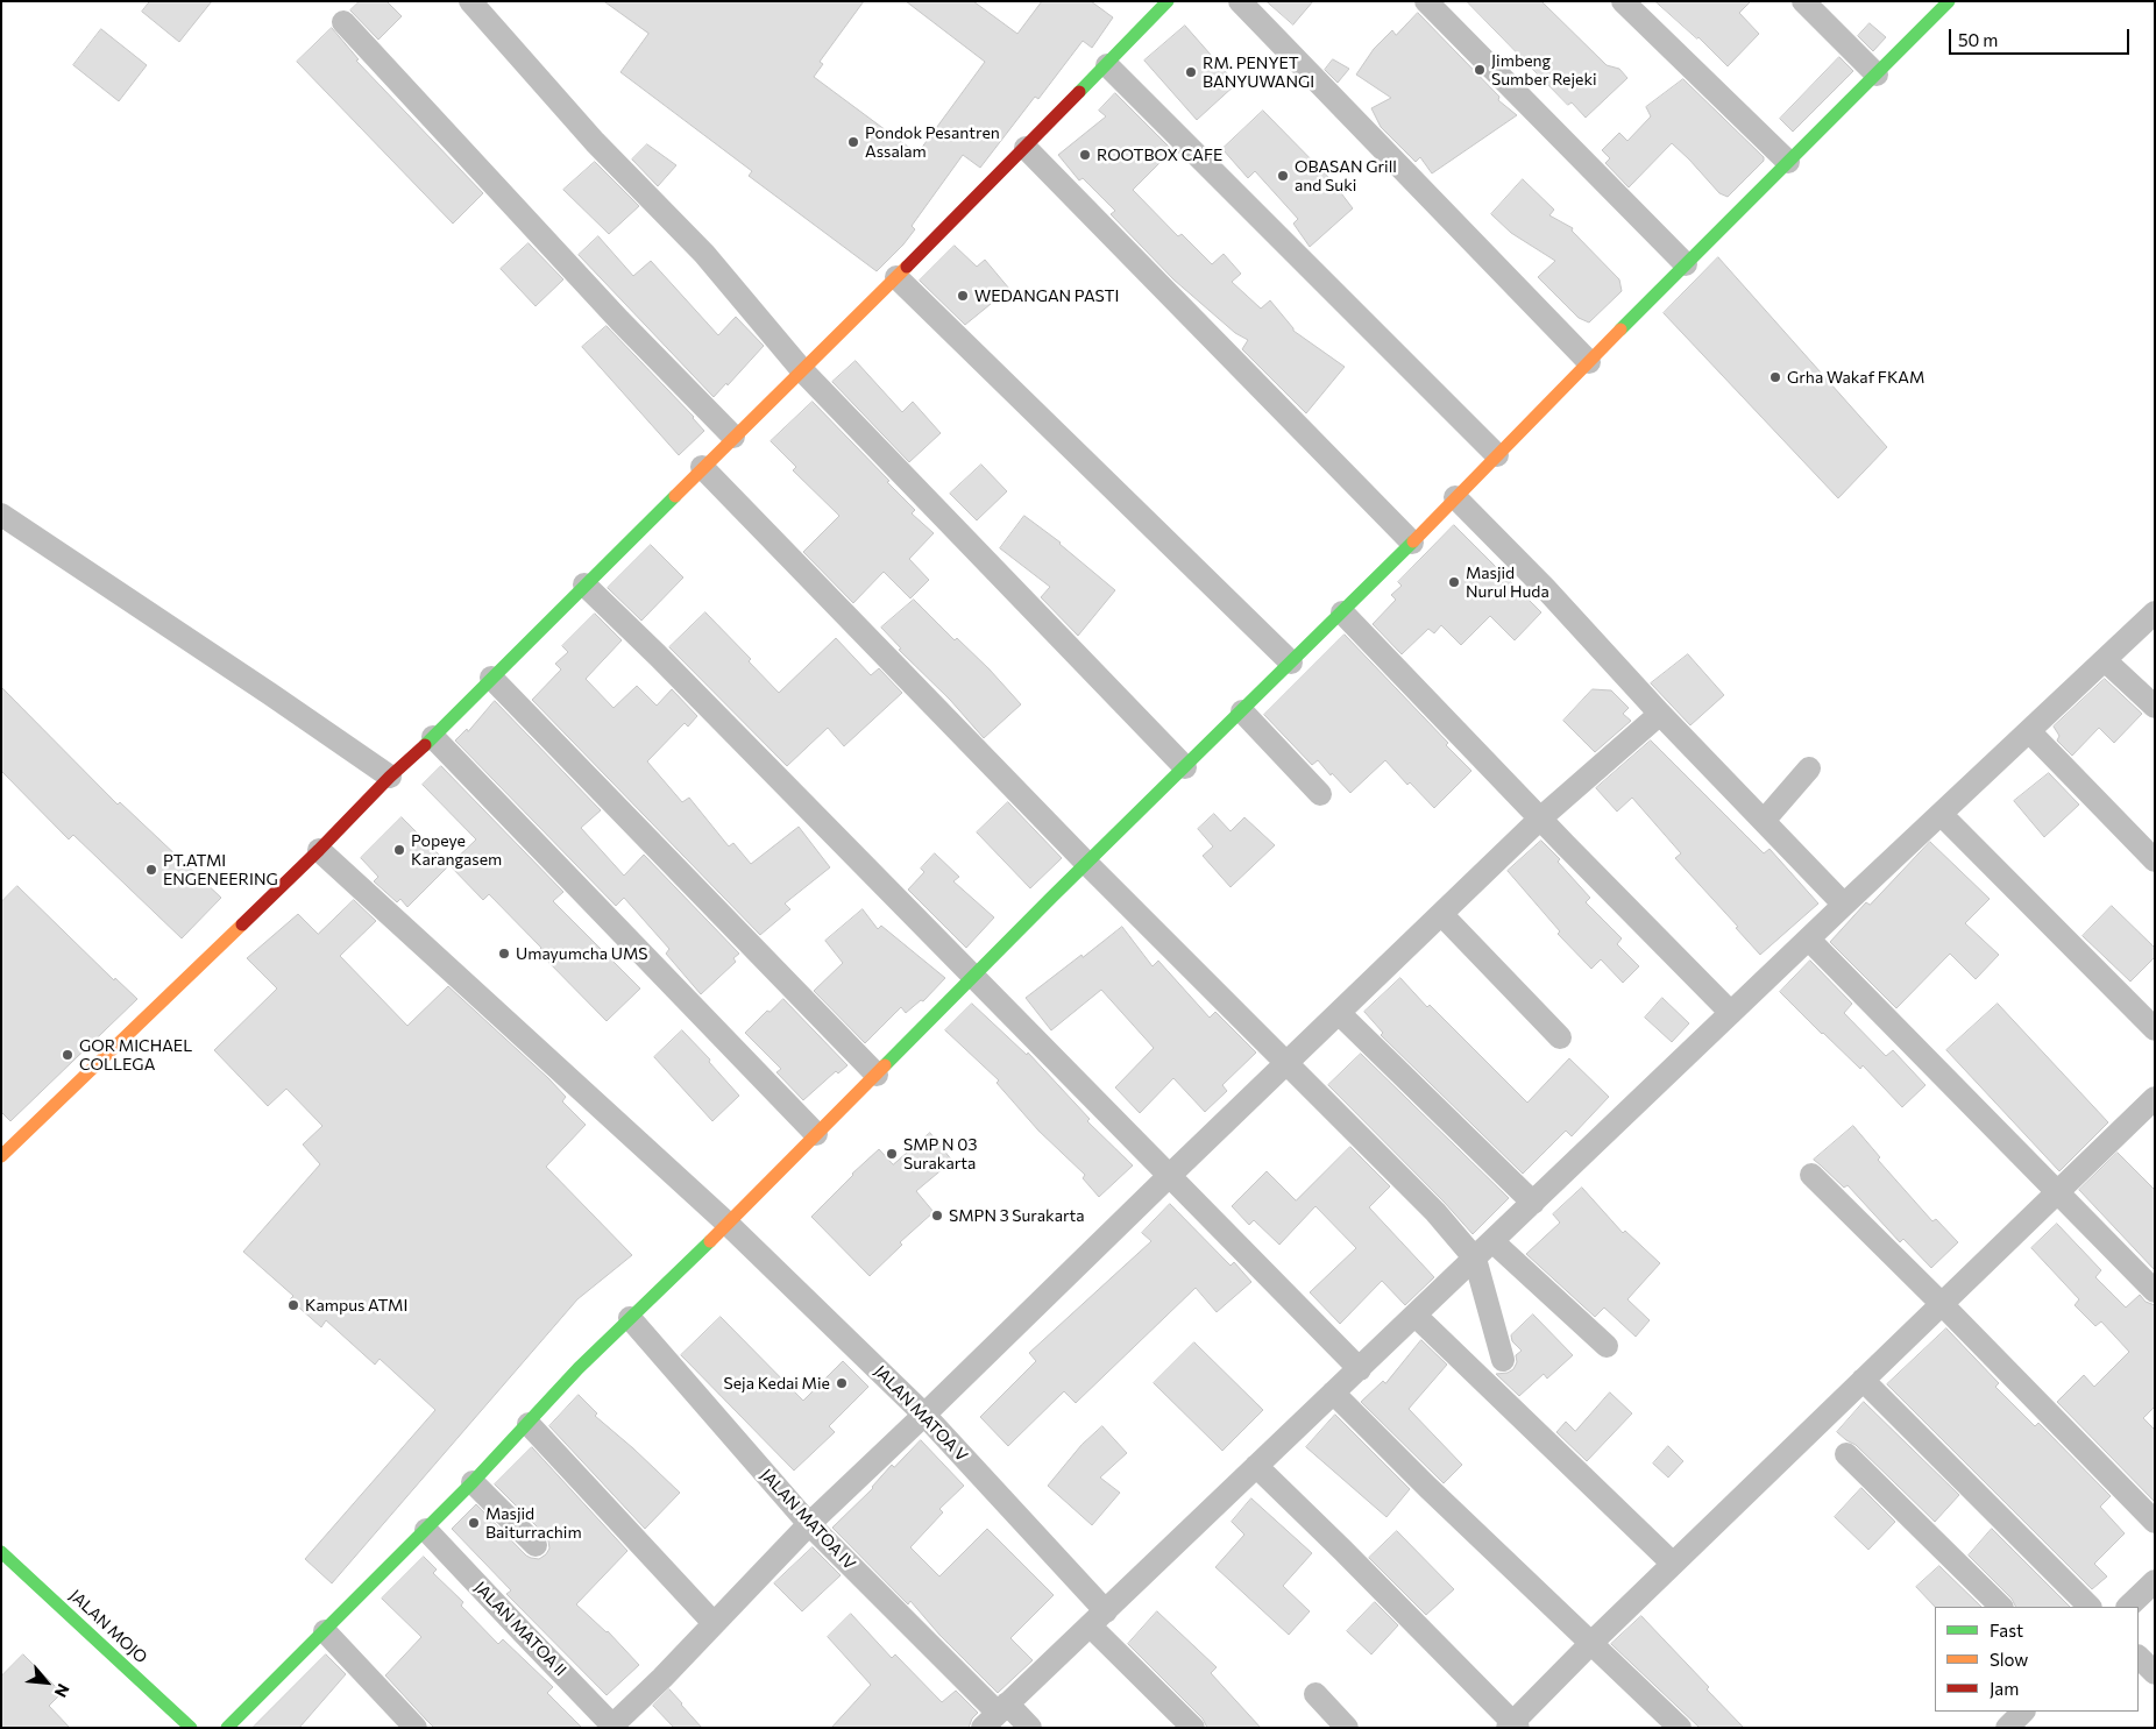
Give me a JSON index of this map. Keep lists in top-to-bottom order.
{
  "streets": {
    "street": [
      "JALAN MATOA V",
      "JALAN MATOA IV",
      "JALAN MOJO",
      "JALAN MATOA II"
    ]
  },
  "places": [
    "Jimbeng Sumber Rejeki",
    "RM. PENYET BANYUWANGI",
    "Pondok Pesantren Assalam",
    "ROOTBOX CAFE",
    "OBASAN Grill and Suki",
    "WEDANGAN PASTI",
    "Grha Wakaf FKAM",
    "Masjid Nurul Huda",
    "Popeye Karangasem",
    "PT.ATMI ENGENEERING",
    "Umayumcha UMS",
    "GOR MICHAEL COLLEGA",
    "SMP N 03 Surakarta",
    "SMPN 3 Surakarta",
    "Kampus ATMI",
    "Seja Kedai Mie",
    "Masjid Baiturrachim"
  ],
  "legend": ["Fast", "Slow", "Jam"],
  "scale_bar": "50 m",
  "north": "bottom right"
}
